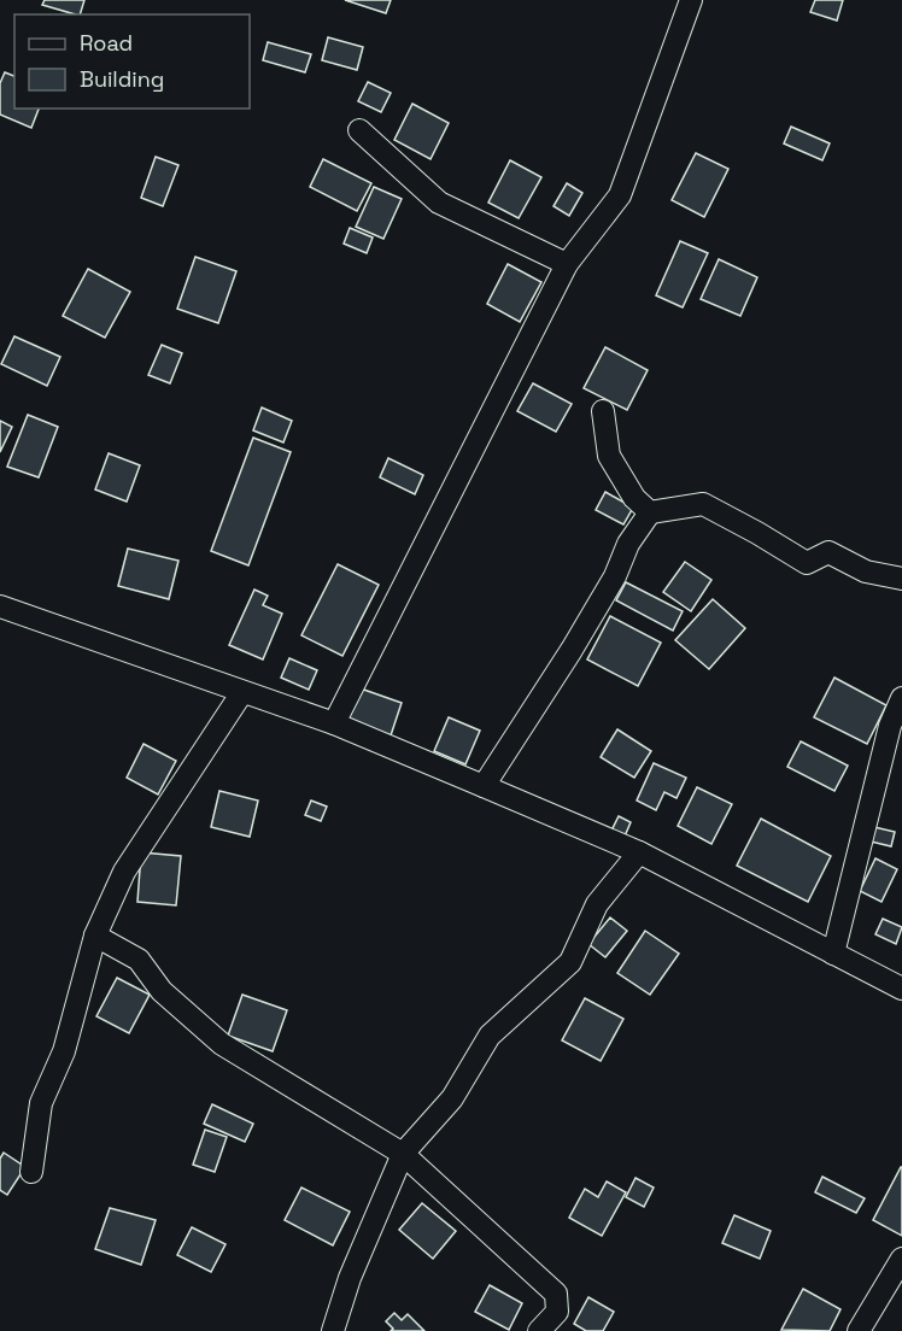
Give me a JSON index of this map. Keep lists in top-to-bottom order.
{
  "legend": ["Road", "Building"]
}
